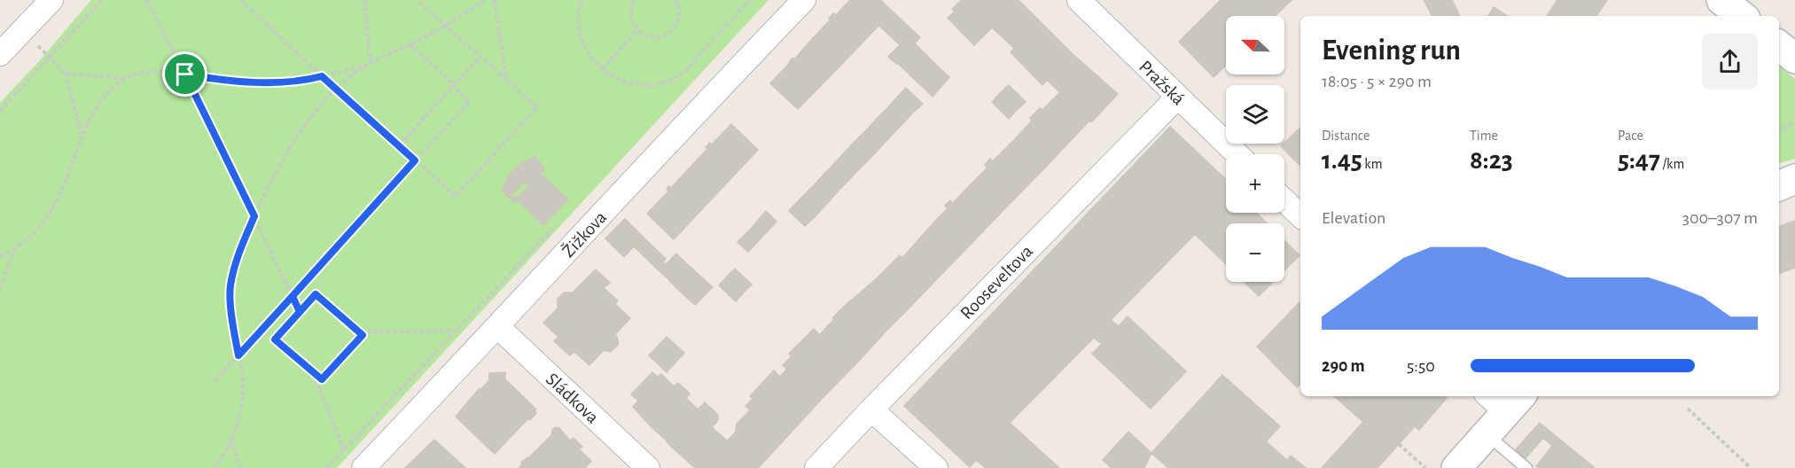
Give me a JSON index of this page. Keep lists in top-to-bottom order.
{
  "streets": {
    "street": [
      "Pražská",
      "Žižkova",
      "Rooseveltova",
      "Sládkova"
    ]
  },
  "crossings": [
    ["Pražská", "Rooseveltova"],
    ["Žižkova", "Sládkova"]
  ],
  "north": "left",
  "page": {
    "map_buttons": ["+", "−"],
    "heading": ["Evening run", "18:05 · 5 × 290 m"],
    "stats": [
      ["Distance", "1.45 km"],
      ["Time", "8:23"],
      ["Pace", "5:47 /km"]
    ],
    "chart": ["Elevation", "300–307 m"],
    "list": [
      {
        "name": "290 m",
        "note": "5:50"
      }
    ]
  }
}
